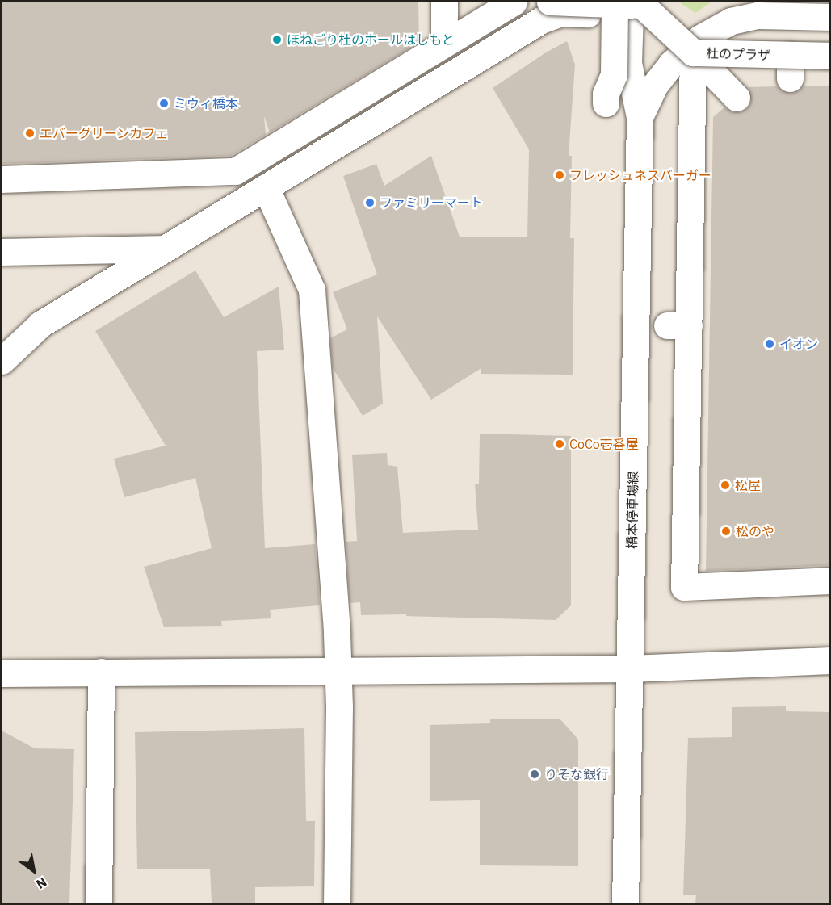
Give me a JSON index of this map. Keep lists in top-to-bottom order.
{
  "streets": {
    "street": ["杜のプラザ", "橋本停車場線"]
  },
  "places": [
    "ほねごり杜のホールはしもと",
    "ミウィ橋本",
    "エバーグリーンカフェ",
    "フレッシュネスバーガー",
    "ファミリーマート",
    "イオン",
    "CoCo壱番屋",
    "松屋",
    "松のや",
    "りそな銀行"
  ],
  "north": "bottom right"
}
